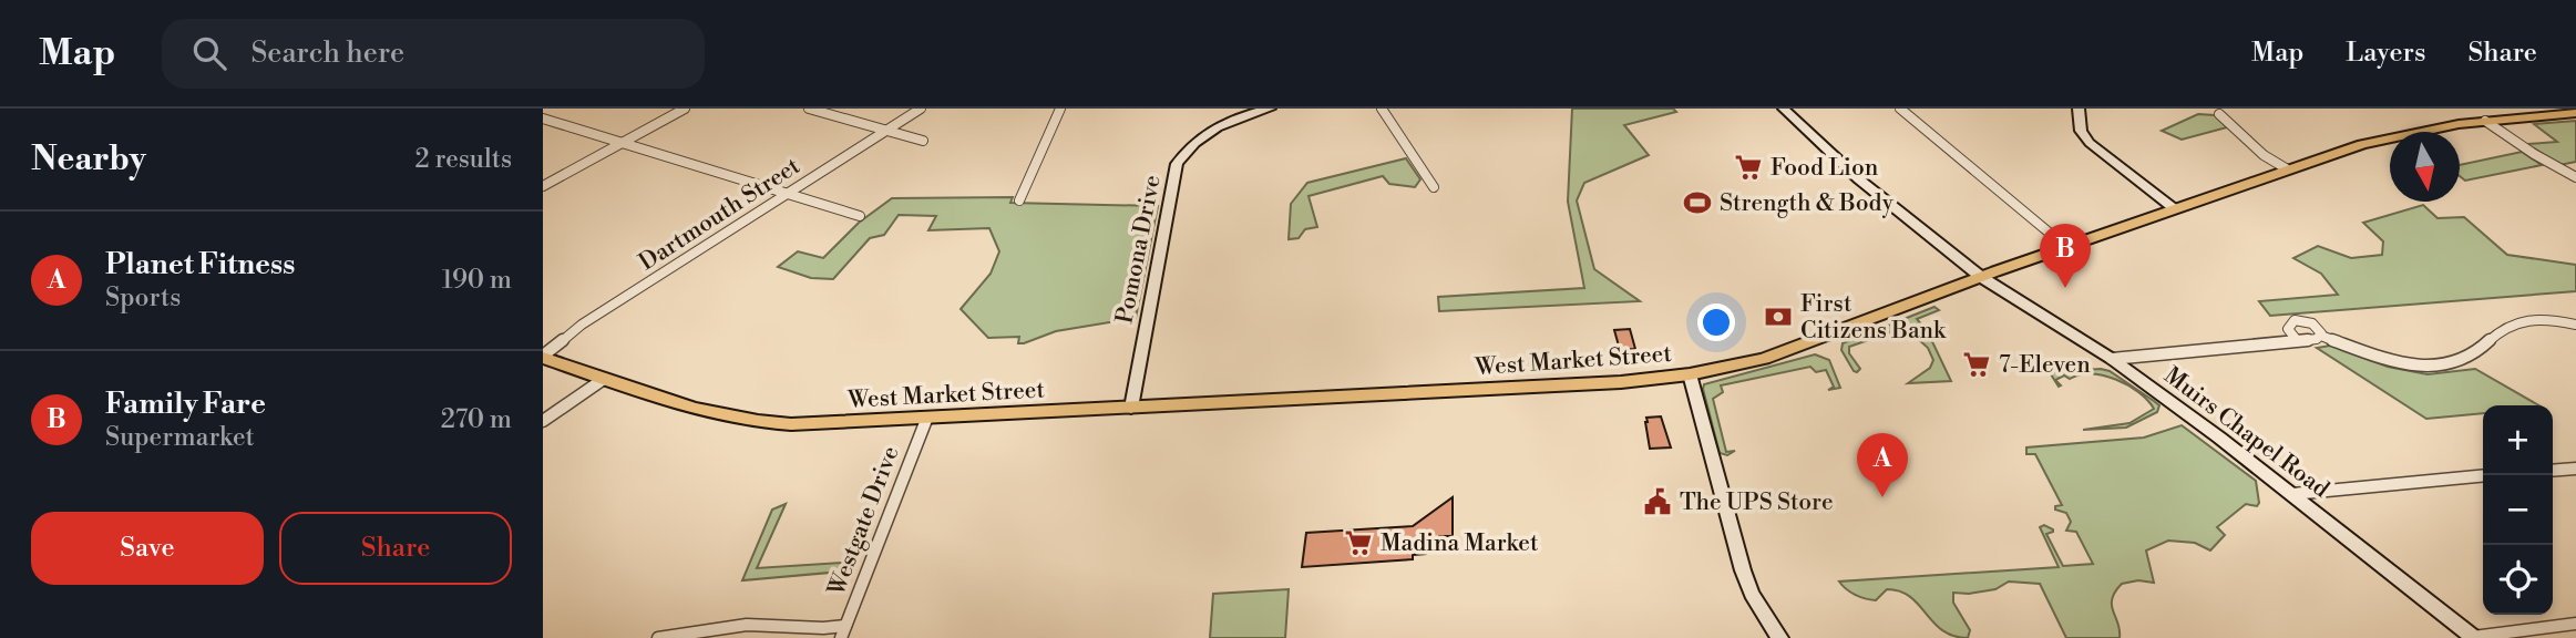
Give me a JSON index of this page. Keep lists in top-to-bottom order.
{
  "streets": {
    "main road": ["West Market Street"],
    "street": [
      "Dartmouth Street",
      "Pomona Drive",
      "Muirs Chapel Road",
      "Westgate Drive"
    ]
  },
  "crossings": [
    ["Dartmouth Street", "West Market Street"],
    ["Pomona Drive", "West Market Street"],
    ["West Market Street", "Muirs Chapel Road"],
    ["West Market Street", "Westgate Drive"]
  ],
  "places": {
    "supermarket": ["Food Lion", "7-Eleven", "Madina Market"],
    "sports": ["Strength & Body"],
    "bank": ["First Citizens Bank"],
    "public building": ["The UPS Store"]
  },
  "north": "bottom",
  "page": {
    "header": "Map",
    "search": "Search here",
    "nav": ["Map", "Layers", "Share"],
    "heading": ["Nearby", "2 results"],
    "list": [
      {
        "mark": "A",
        "name": "Planet Fitness",
        "note": "Sports",
        "value": "190 m"
      },
      {
        "mark": "B",
        "name": "Family Fare",
        "note": "Supermarket",
        "value": "270 m"
      }
    ],
    "pins": ["B", "A"],
    "map_buttons": ["+", "−"],
    "buttons": ["Save", "Share"]
  }
}
